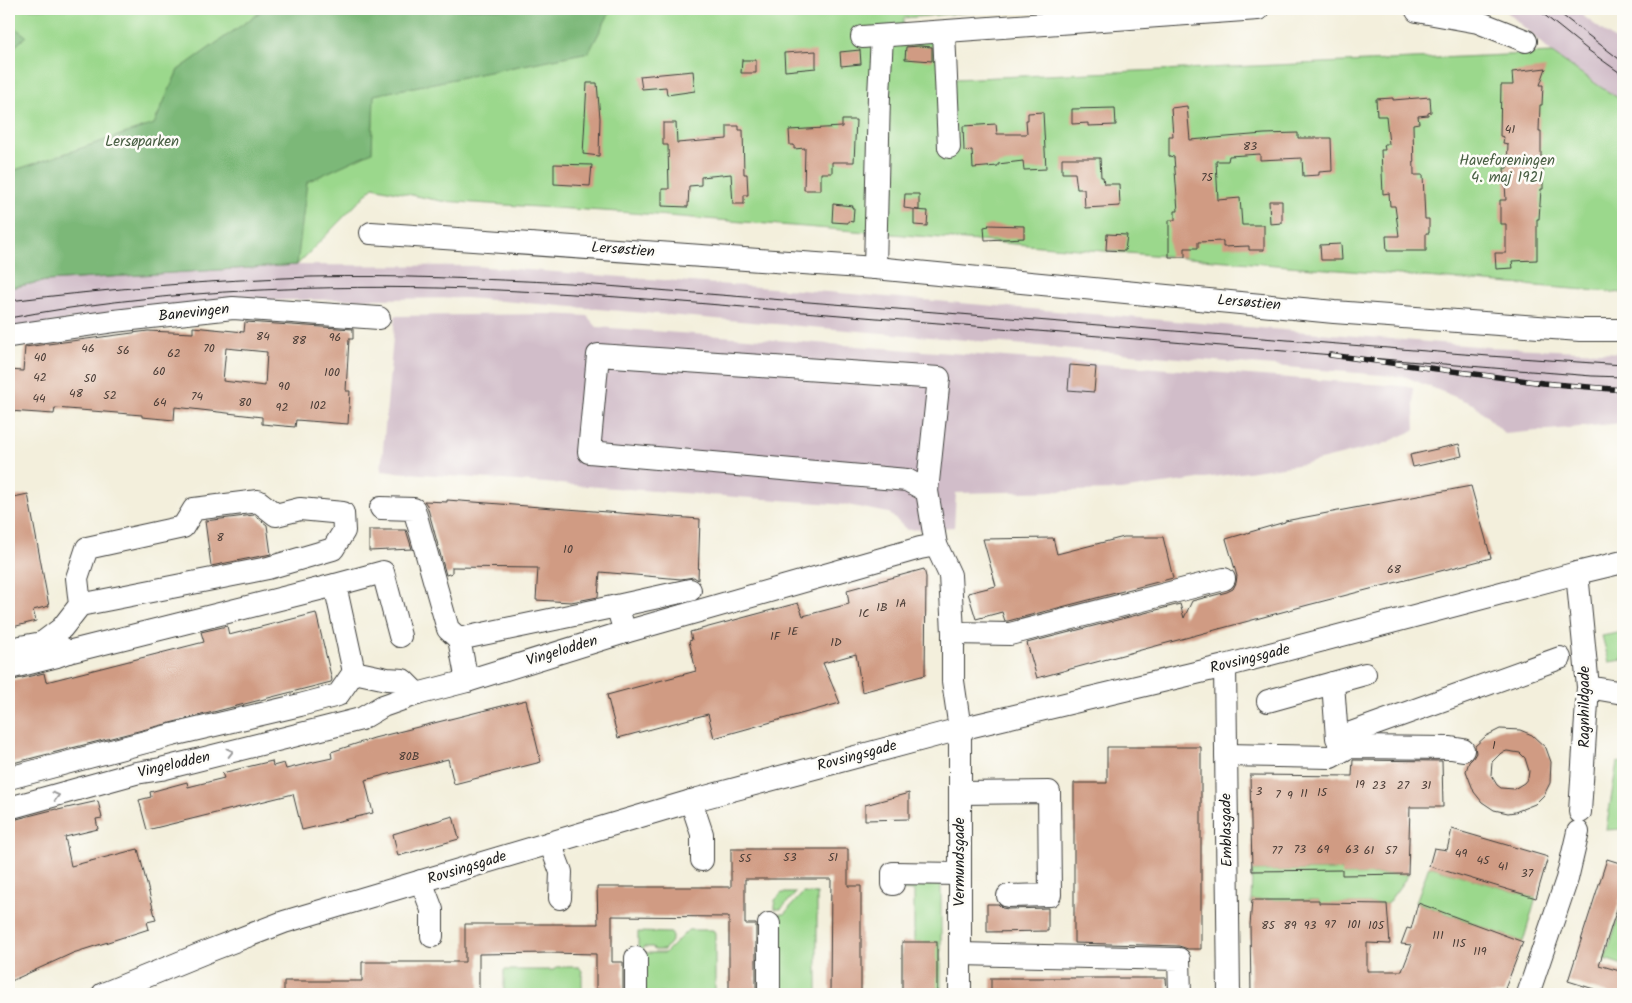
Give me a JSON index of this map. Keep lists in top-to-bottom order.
{
  "streets": {
    "street": [
      "Lersøstien",
      "Banevingen",
      "Vingelodden",
      "Rovsingsgade",
      "Ragnhildgade",
      "Emblasgade",
      "Vermundsgade"
    ]
  },
  "crossings": [
    ["Rovsingsgade", "Ragnhildgade"],
    ["Rovsingsgade", "Emblasgade"],
    ["Rovsingsgade", "Vermundsgade"]
  ],
  "parks": ["Lersøparken", "Haveforeningen 4. maj 1921"],
  "house_numbers": [
    "41",
    "83",
    "75",
    "84",
    "96",
    "88",
    "46",
    "70",
    "56",
    "62",
    "40",
    "60",
    "100",
    "42",
    "50",
    "90",
    "48",
    "52",
    "74",
    "44",
    "64",
    "80",
    "102",
    "92",
    "8",
    "10",
    "68",
    "1A",
    "1B",
    "1C",
    "1E",
    "1F",
    "1D",
    "1",
    "80B",
    "19",
    "23",
    "27",
    "31",
    "3",
    "15",
    "11",
    "7",
    "9",
    "73",
    "69",
    "63",
    "77",
    "61",
    "57",
    "49",
    "53",
    "51",
    "55",
    "45",
    "41",
    "37",
    "97",
    "101",
    "85",
    "89",
    "93",
    "105",
    "111",
    "115",
    "119"
  ]
}
